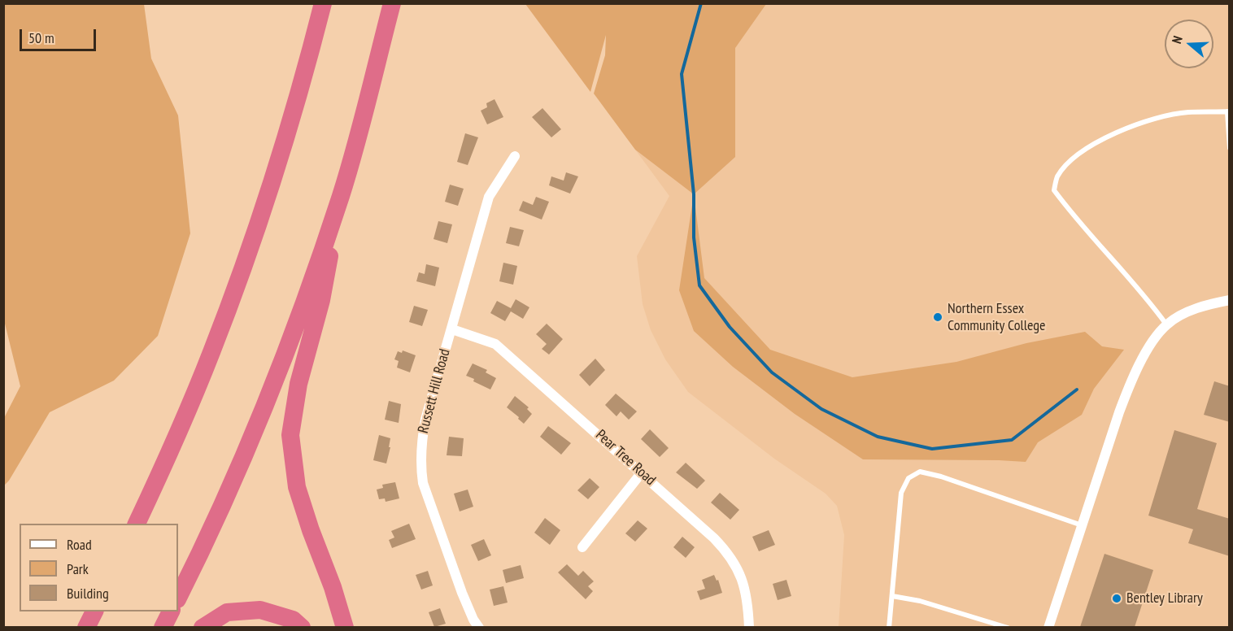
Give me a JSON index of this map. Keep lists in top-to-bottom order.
{
  "streets": {
    "street": ["Russett Hill Road", "Pear Tree Road"]
  },
  "crossings": [
    ["Russett Hill Road", "Pear Tree Road"]
  ],
  "places": ["Northern Essex Community College", "Bentley Library"],
  "legend": ["Road", "Park", "Building"],
  "scale_bar": "50 m",
  "north": "left"
}
